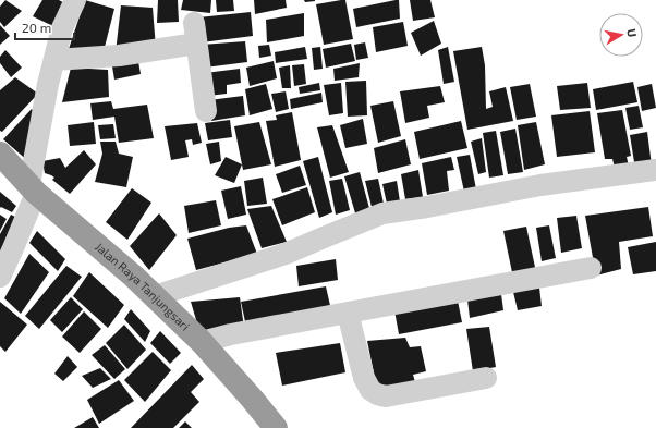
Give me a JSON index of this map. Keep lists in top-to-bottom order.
{
  "streets": {
    "highway": ["Jalan Raya Tanjungsari"]
  },
  "scale_bar": "20 m",
  "north": "right"
}
